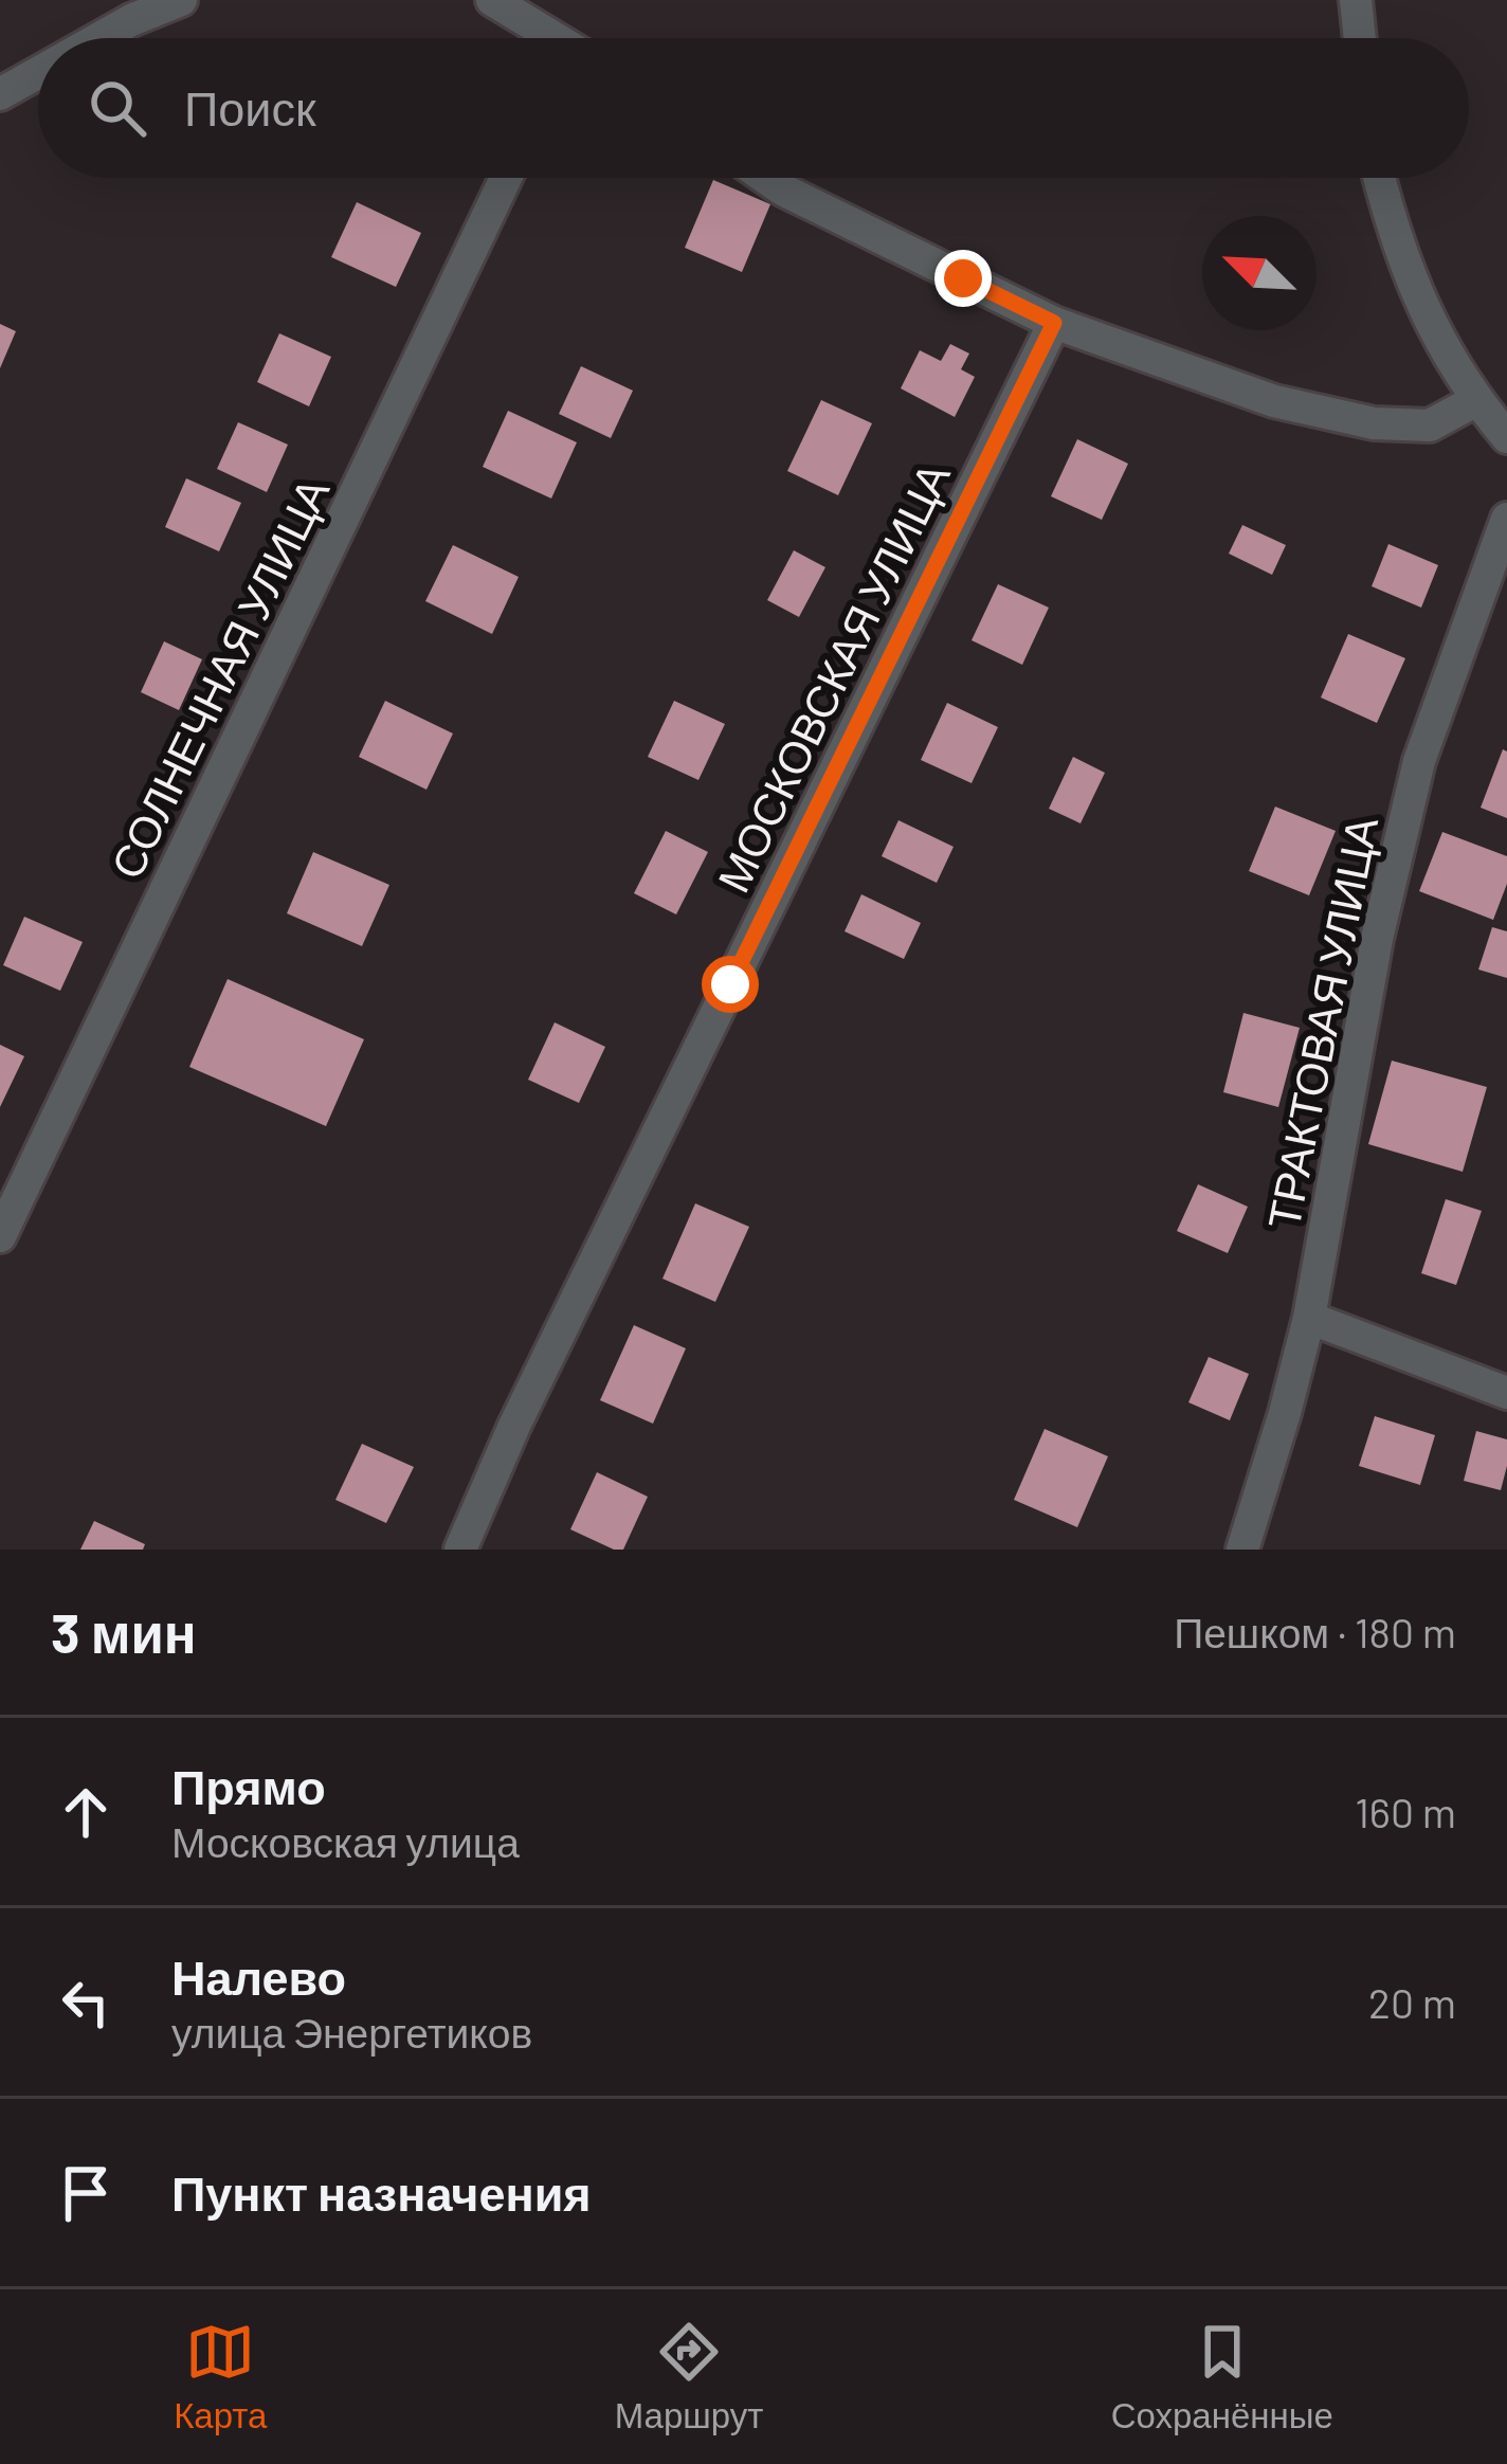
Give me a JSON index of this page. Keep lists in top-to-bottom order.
{
  "streets": {
    "street": ["МОСКОВСКАЯ УЛИЦА", "СОЛНЕЧНАЯ УЛИЦА", "ТРАКТОВАЯ УЛИЦА"]
  },
  "north": "top left",
  "page": {
    "search": "Поиск",
    "heading": ["3 мин", "Пешком · 180 m"],
    "list": [
      ["Прямо", "Московская улица", "160 m"],
      ["Налево", "улица Энергетиков", "20 m"],
      "Пункт назначения"
    ],
    "nav": ["Карта", "Маршрут", "Сохранённые"]
  }
}
